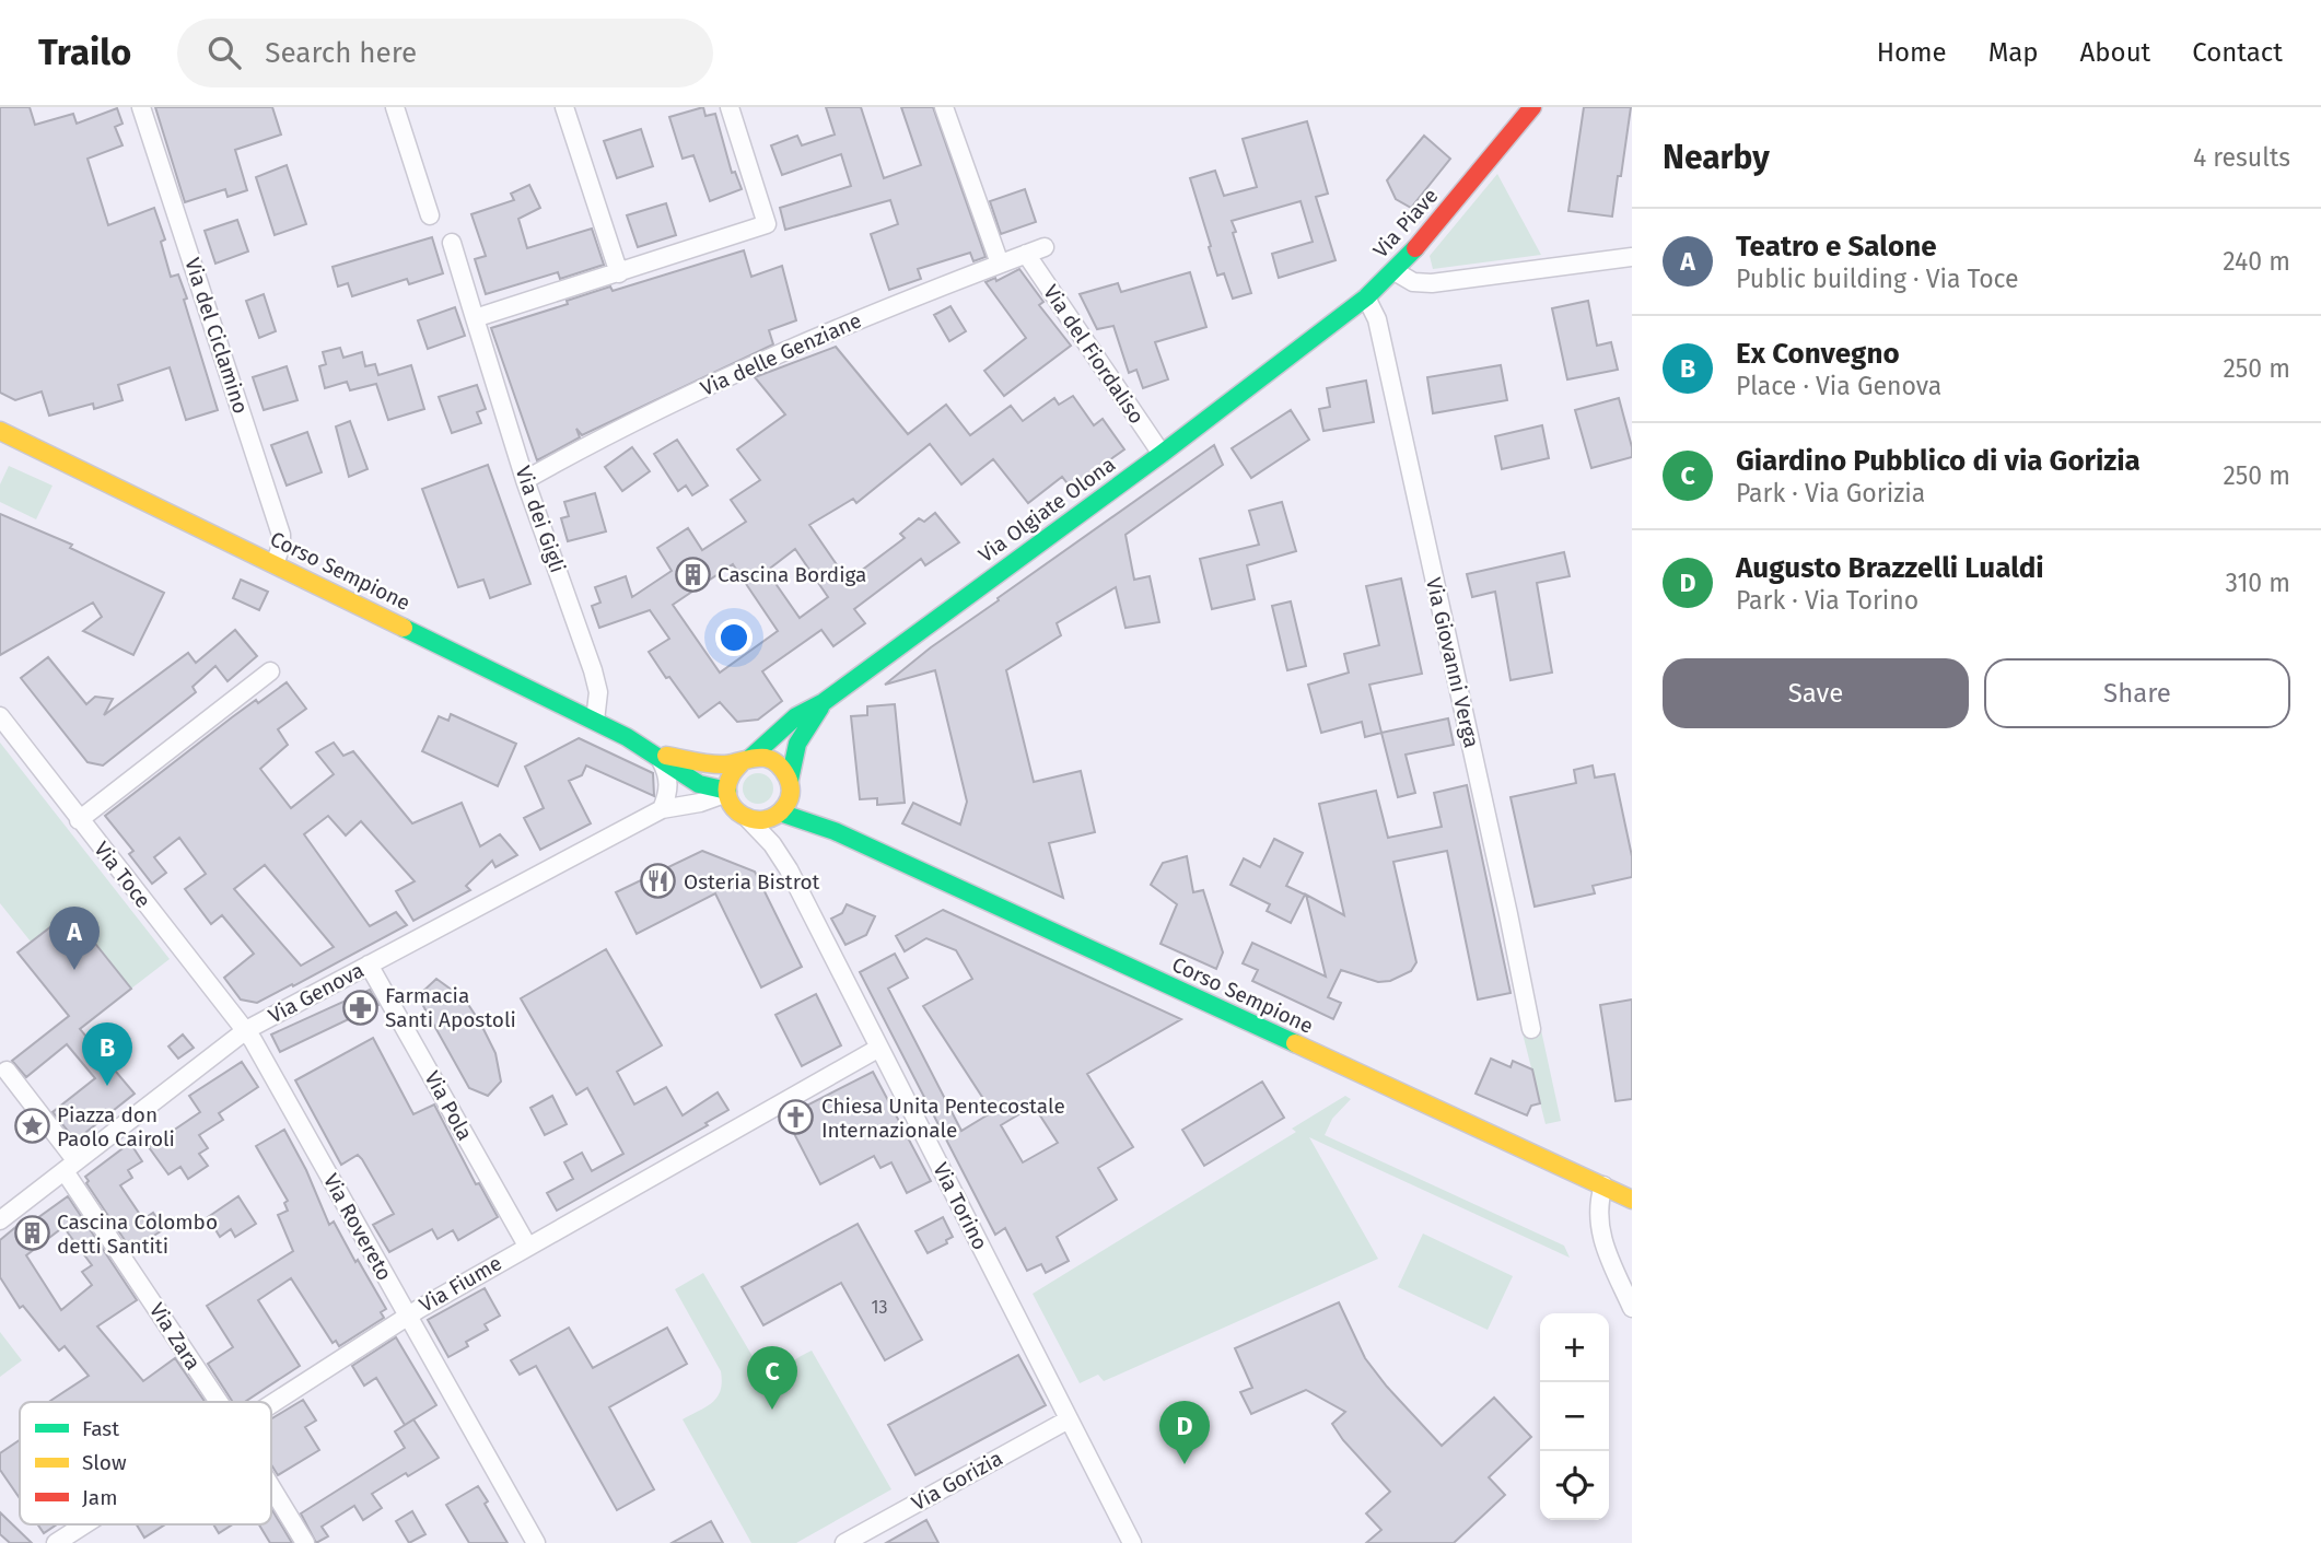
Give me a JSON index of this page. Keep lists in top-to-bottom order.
{
  "streets": {
    "main road": ["Via Piave", "Via Olgiate Olona", "Corso Sempione"],
    "street": [
      "Via del Ciclamino",
      "Via delle Genziane",
      "Via del Fiordaliso",
      "Via dei Gigli",
      "Via Giovanni Verga",
      "Via Toce",
      "Via Genova",
      "Via Pola",
      "Via Torino",
      "Via Rovereto",
      "Via Fiume",
      "Via Zara",
      "Via Gorizia"
    ]
  },
  "crossings": [
    ["Via Piave", "Via Olgiate Olona"],
    ["Via Piave", "Via Giovanni Verga"],
    ["Via del Ciclamino", "Corso Sempione"],
    ["Via delle Genziane", "Via del Fiordaliso"],
    ["Via delle Genziane", "Via dei Gigli"],
    ["Via del Fiordaliso", "Via Olgiate Olona"],
    ["Via Olgiate Olona", "Corso Sempione"],
    ["Via Olgiate Olona", "Via Genova"],
    ["Via Olgiate Olona", "Via Torino"],
    ["Via dei Gigli", "Corso Sempione"],
    ["Corso Sempione", "Via Genova"],
    ["Corso Sempione", "Via Torino"],
    ["Via Toce", "Via Genova"],
    ["Via Toce", "Via Rovereto"],
    ["Via Genova", "Via Pola"],
    ["Via Genova", "Via Torino"],
    ["Via Genova", "Via Rovereto"],
    ["Via Genova", "Via Zara"],
    ["Via Pola", "Via Fiume"],
    ["Via Torino", "Via Fiume"],
    ["Via Torino", "Via Gorizia"],
    ["Via Rovereto", "Via Fiume"]
  ],
  "places": {
    "building": ["Cascina Bordiga", "Cascina Colombo detti Santiti"],
    "restaurant": ["Osteria Bistrot"],
    "pharmacy": ["Farmacia Santi Apostoli"],
    "church": ["Chiesa Unita Pentecostale Internazionale"],
    "place": ["Piazza don Paolo Cairoli"]
  },
  "house_numbers": ["13"],
  "legend": ["Fast", "Slow", "Jam"],
  "page": {
    "header": "Trailo",
    "search": "Search here",
    "nav": [
      "Home",
      "Map",
      "About",
      "Contact"
    ],
    "heading": ["Nearby", "4 results"],
    "list": [
      {
        "mark": "A",
        "name": "Teatro e Salone",
        "note": "Public building · Via Toce",
        "value": "240 m"
      },
      {
        "mark": "B",
        "name": "Ex Convegno",
        "note": "Place · Via Genova",
        "value": "250 m"
      },
      {
        "mark": "C",
        "name": "Giardino Pubblico di via Gorizia",
        "note": "Park · Via Gorizia",
        "value": "250 m"
      },
      {
        "mark": "D",
        "name": "Augusto Brazzelli Lualdi",
        "note": "Park · Via Torino",
        "value": "310 m"
      }
    ],
    "buttons": ["Save", "Share"],
    "pins": [
      "A",
      "B",
      "C",
      "D"
    ],
    "map_buttons": ["+", "−"]
  }
}
